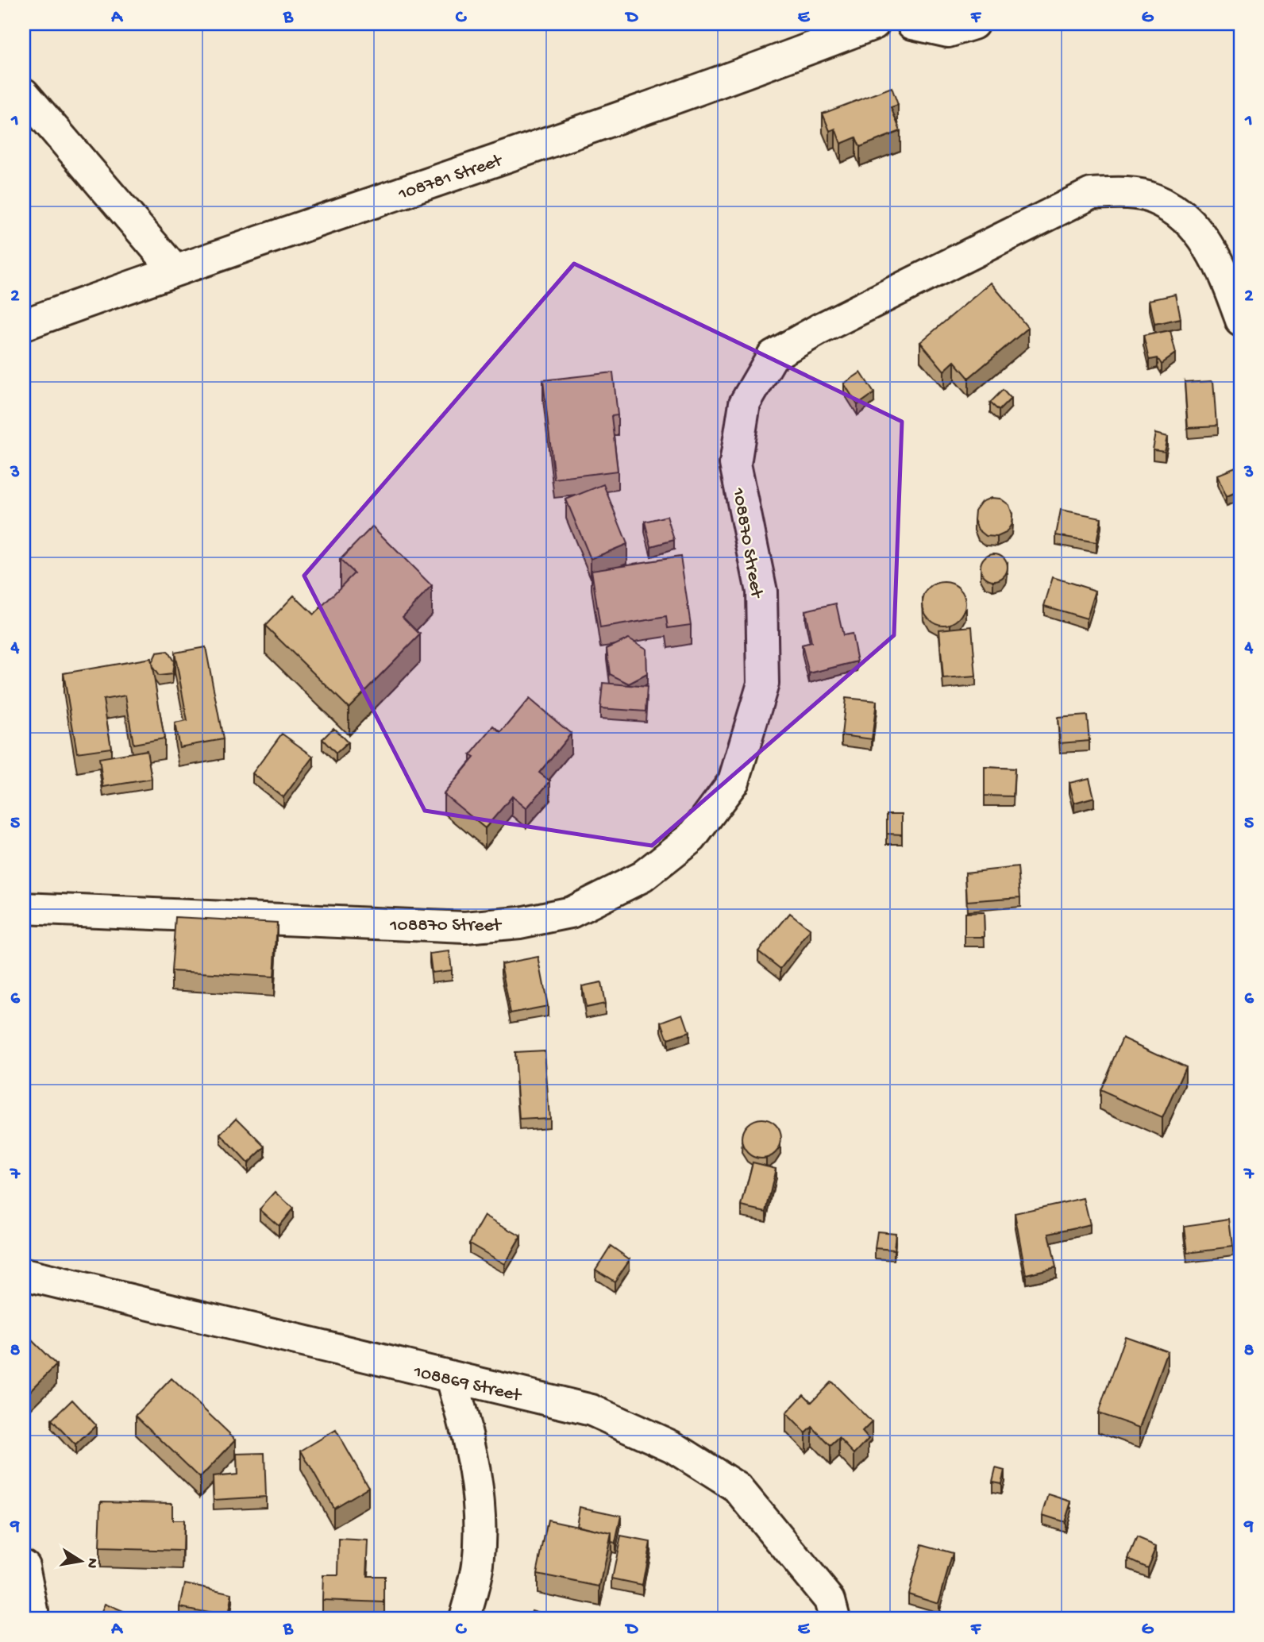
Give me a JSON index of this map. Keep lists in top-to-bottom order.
{
  "streets": {
    "street": ["108781 Street", "108870 Street", "108869 Street"]
  },
  "north": "right",
  "grid": {
    "columns": [
      "A",
      "B",
      "C",
      "D",
      "E",
      "F",
      "G"
    ],
    "rows": [
      "1",
      "2",
      "3",
      "4",
      "5",
      "6",
      "7",
      "8",
      "9"
    ]
  }
}
